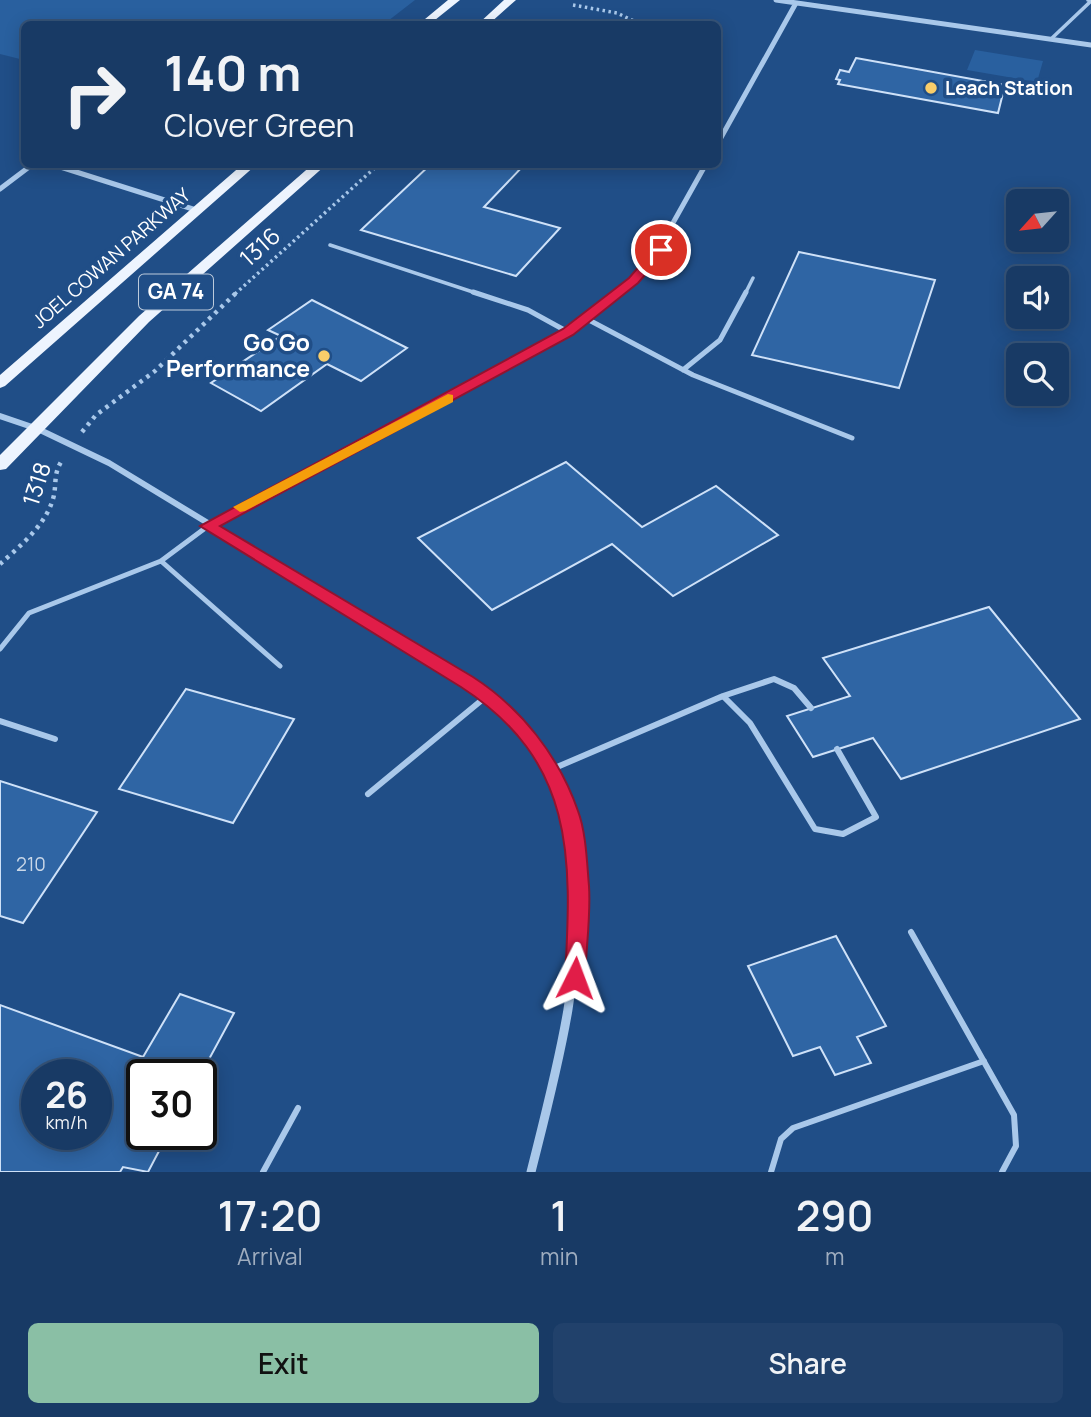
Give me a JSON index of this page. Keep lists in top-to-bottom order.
{
  "streets": {
    "main road": ["JOEL COWAN PARKWAY", "GA 74"],
    "path": ["1316", "1318"]
  },
  "crossings": [
    ["1316", "1318"]
  ],
  "places": ["Leach Station", "Go Go Performance"],
  "house_numbers": ["210"],
  "north": "bottom left",
  "page": {
    "turn": ["140 m", "Clover Green"],
    "speed": "26 km/h",
    "limit": "30",
    "eta": [
      "17:20",
      "Arrival",
      "1",
      "min",
      "290",
      "m"
    ],
    "buttons": ["Exit", "Share"]
  }
}
